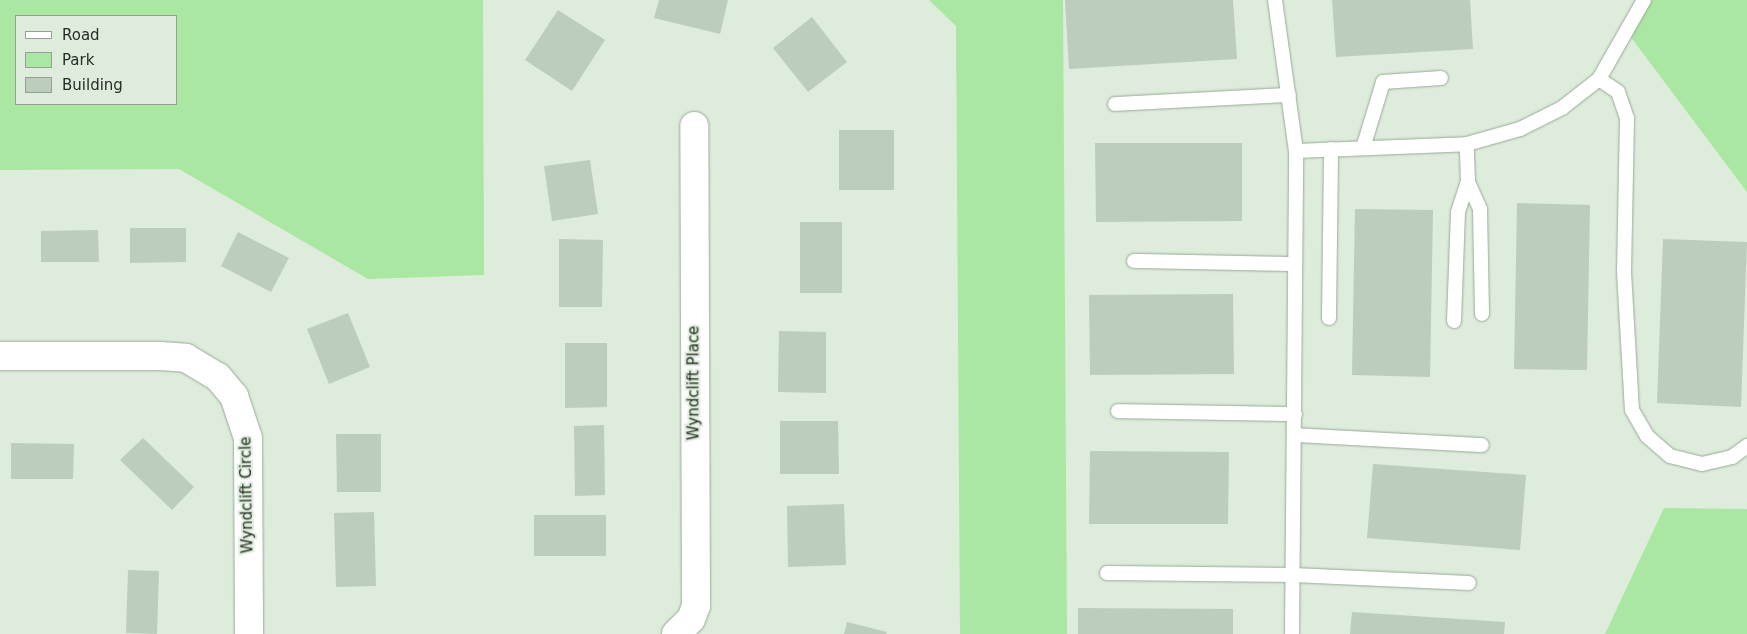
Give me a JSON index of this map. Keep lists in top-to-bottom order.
{
  "streets": {
    "street": ["Wyndclift Place", "Wyndclift Circle"]
  },
  "legend": ["Road", "Park", "Building"]
}
